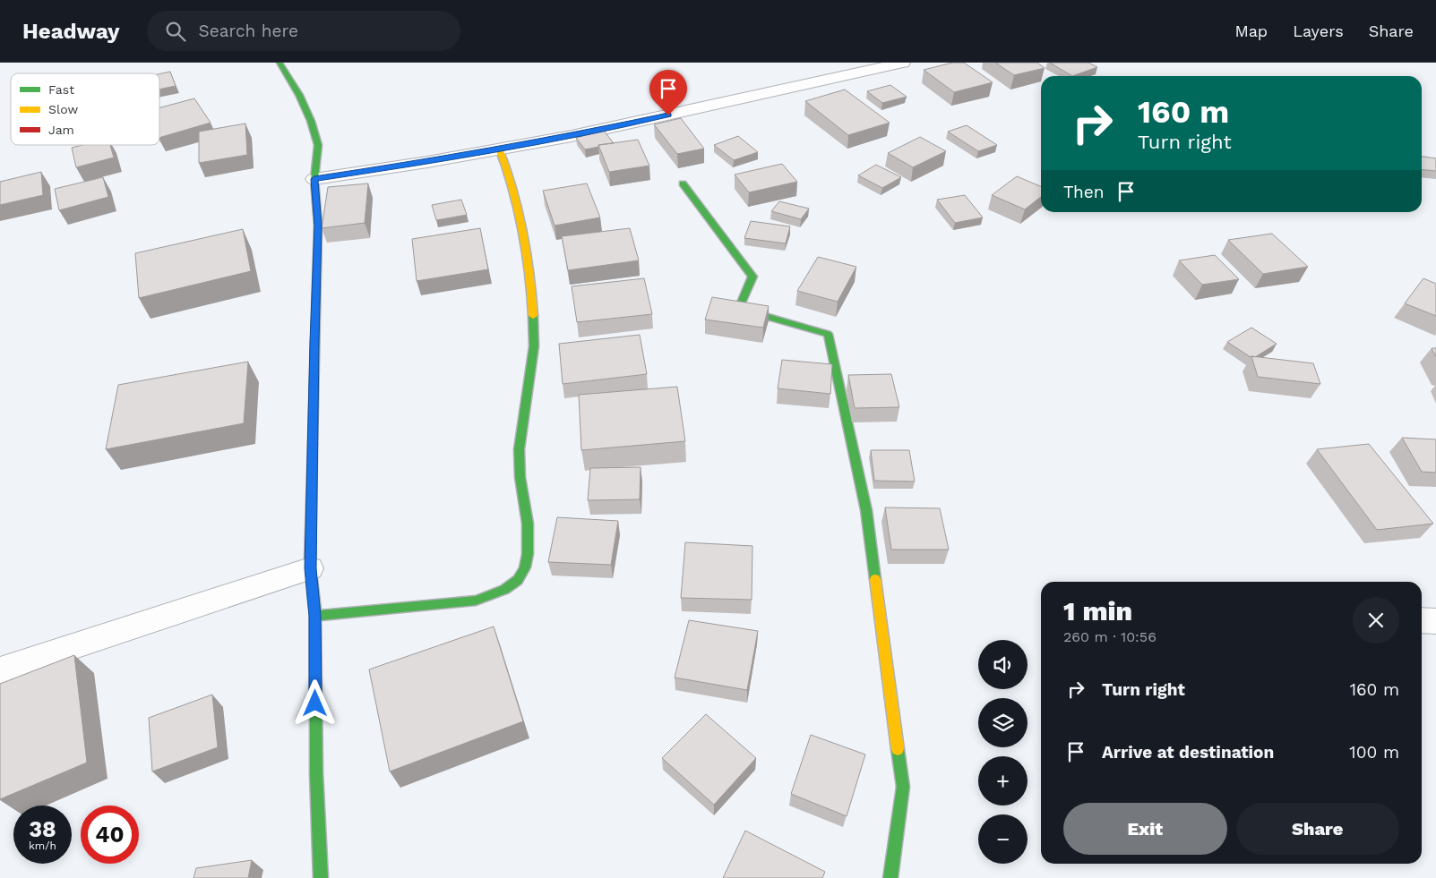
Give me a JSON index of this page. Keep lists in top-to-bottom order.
{
  "legend": ["Fast", "Slow", "Jam"],
  "page": {
    "header": "Headway",
    "search": "Search here",
    "nav": ["Map", "Layers", "Share"],
    "turn": ["160 m", "Turn right"],
    "then": "Then",
    "heading": ["1 min", "260 m · 10:56"],
    "map_buttons": ["+", "−"],
    "list": [
      {
        "name": "Turn right",
        "value": "160 m"
      },
      {
        "name": "Arrive at destination",
        "value": "100 m"
      }
    ],
    "buttons": ["Exit", "Share"],
    "speed": "38 km/h",
    "limit": "40"
  }
}
